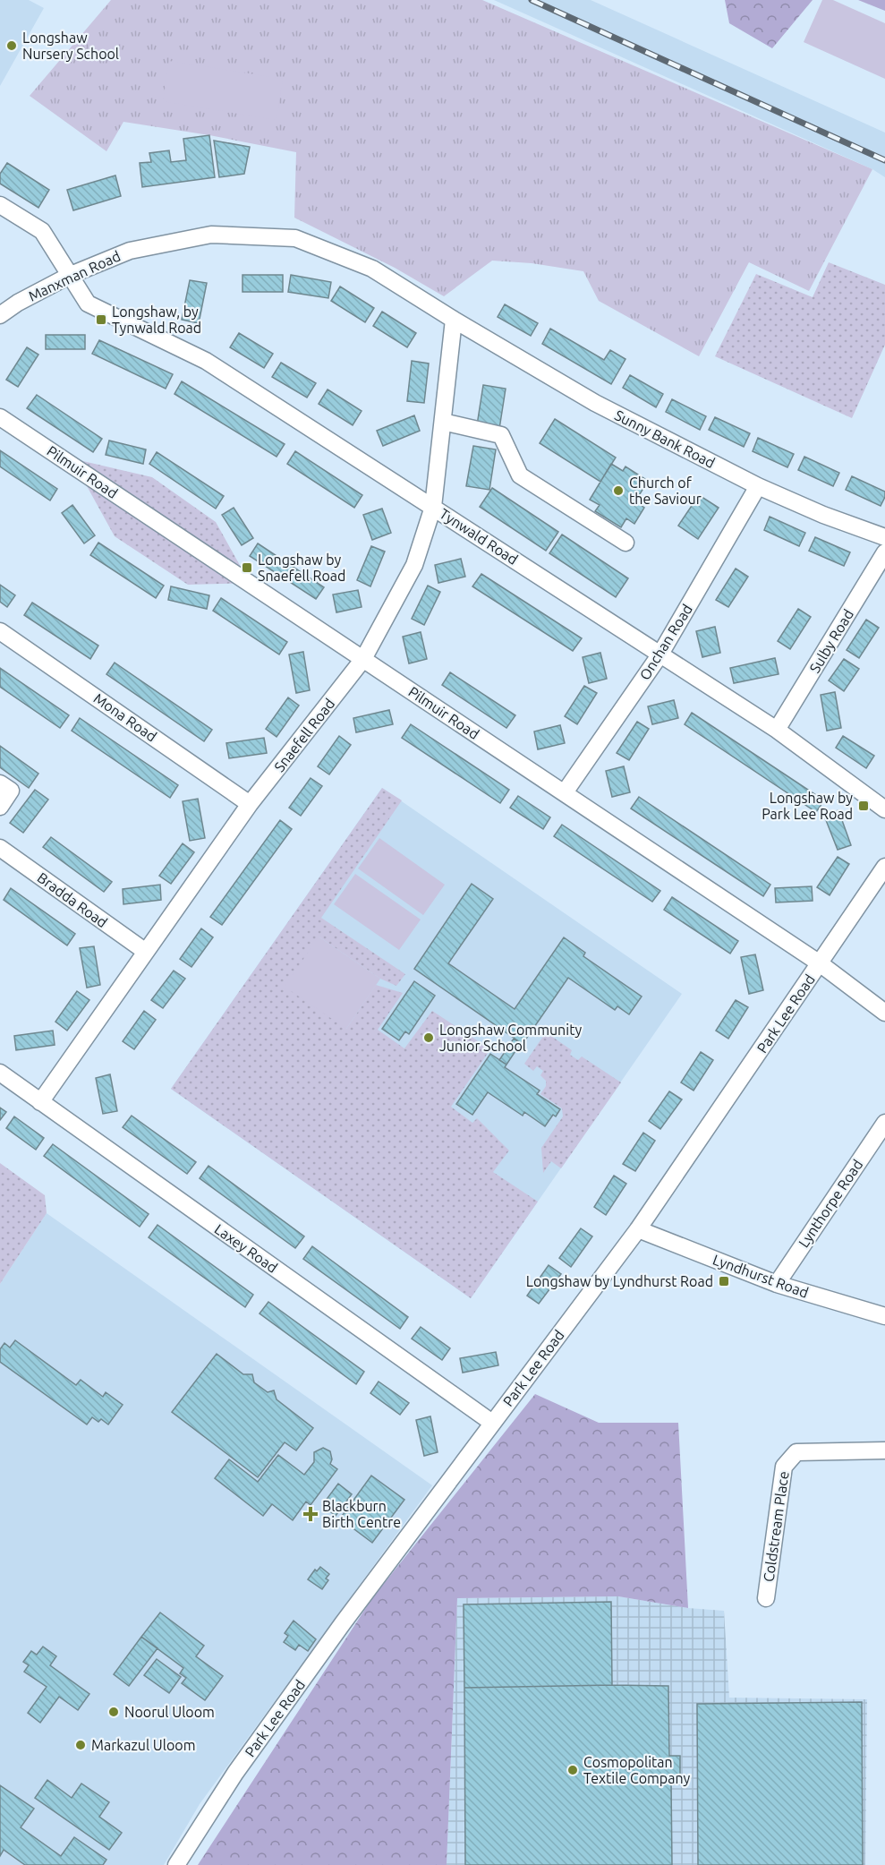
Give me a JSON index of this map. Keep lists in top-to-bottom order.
{
  "streets": {
    "street": [
      "Manxman Road",
      "Sunny Bank Road",
      "Pilmuir Road",
      "Tynwald Road",
      "Sulby Road",
      "Onchan Road",
      "Mona Road",
      "Snaefell Road",
      "Bradda Road",
      "Park Lee Road",
      "Lynthorpe Road",
      "Laxey Road",
      "Lyndhurst Road",
      "Coldstream Place"
    ]
  },
  "crossings": [
    ["Manxman Road", "Sunny Bank Road"],
    ["Manxman Road", "Tynwald Road"],
    ["Manxman Road", "Snaefell Road"],
    ["Sunny Bank Road", "Onchan Road"],
    ["Sunny Bank Road", "Snaefell Road"],
    ["Pilmuir Road", "Onchan Road"],
    ["Pilmuir Road", "Snaefell Road"],
    ["Pilmuir Road", "Park Lee Road"],
    ["Tynwald Road", "Sulby Road"],
    ["Tynwald Road", "Onchan Road"],
    ["Tynwald Road", "Snaefell Road"],
    ["Mona Road", "Snaefell Road"],
    ["Snaefell Road", "Bradda Road"],
    ["Snaefell Road", "Laxey Road"],
    ["Park Lee Road", "Laxey Road"],
    ["Park Lee Road", "Lyndhurst Road"],
    ["Lynthorpe Road", "Lyndhurst Road"]
  ],
  "places": {
    "other": [
      "Longshaw Nursery School",
      "Church of the Saviour",
      "Longshaw Community Junior School",
      "Noorul Uloom",
      "Markazul Uloom",
      "Cosmopolitan Textile Company"
    ],
    "transit": [
      "Longshaw, by Tynwald Road",
      "Longshaw by Snaefell Road",
      "Longshaw by Park Lee Road",
      "Longshaw by Lyndhurst Road"
    ],
    "health": ["Blackburn Birth Centre"]
  }
}
